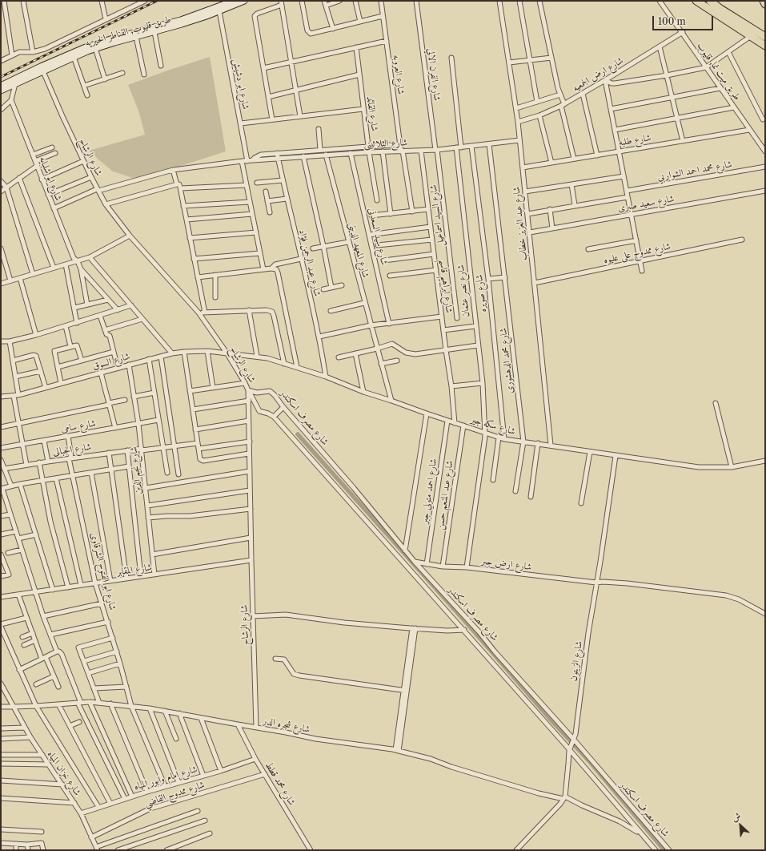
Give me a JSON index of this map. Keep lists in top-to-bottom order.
{
  "streets": {
    "main road": ["طريق قليوب, القناطر الخيريه"],
    "street": [
      "طريق ميت نما, قليوب",
      "شارع العروبه",
      "شارع الفرن الالي",
      "شارع ارض الجمعيه",
      "شارع ابو دشيش",
      "شارع القائد",
      "شارع طلبه",
      "شارع الثلاثينى",
      "شارع الرشاح",
      "شارع محمد احمد الشواربي",
      "شارع ابو شلبايه",
      "شارع سعيد صبرى",
      "شارع السيد اسماعيل",
      "شارع عبد العزيز خطاب",
      "شارع سيد السعدنى",
      "شارع المعهد الدينى",
      "شارع ممدوح على عليوه",
      "شارع عبد الرحمن فؤاد",
      "شارع ابراهيم قاسم",
      "شارع نصر عثمان",
      "شارع صويره",
      "شارع محمد الدهشورى",
      "شارع السوق",
      "شارع مصرف اسكندر",
      "شارع سكه جير",
      "شارع سامى",
      "شارع الجبالى",
      "شارع نجم الدين",
      "شارع احمد متولي جبر",
      "شارع عبد المنعم حسن",
      "شارع ارض جبر",
      "شارع المقابر",
      "شارع ابو الفتوح الشرقاوى",
      "شارع الزيتون",
      "شارع شجره الدر",
      "شارع خزان المياه",
      "شارع امام وابور المياه",
      "شارع محمد قطط",
      "شارع ممدوح القاضي"
    ]
  },
  "crossings": [
    ["طريق قليوب, القناطر الخيريه", "شارع ابو دشيش"],
    ["طريق قليوب, القناطر الخيريه", "شارع الرشاح"],
    ["طريق ميت نما, قليوب", "شارع ارض الجمعيه"],
    ["طريق ميت نما, قليوب", "شارع طلبه"],
    ["شارع العروبه", "شارع الثلاثينى"],
    ["شارع الفرن الالي", "شارع الثلاثينى"],
    ["شارع الفرن الالي", "شارع السيد اسماعيل"],
    ["شارع ارض الجمعيه", "شارع عبد العزيز خطاب"],
    ["شارع ابو دشيش", "شارع الثلاثينى"],
    ["شارع القائد", "شارع الثلاثينى"],
    ["شارع طلبه", "شارع عبد العزيز خطاب"],
    ["شارع الثلاثينى", "شارع الرشاح"],
    ["شارع الثلاثينى", "شارع ابو شلبايه"],
    ["شارع الثلاثينى", "شارع السيد اسماعيل"],
    ["شارع الثلاثينى", "شارع عبد العزيز خطاب"],
    ["شارع الثلاثينى", "شارع سيد السعدنى"],
    ["شارع الثلاثينى", "شارع المعهد الدينى"],
    ["شارع الثلاثينى", "شارع عبد الرحمن فؤاد"],
    ["شارع الثلاثينى", "شارع ابراهيم قاسم"],
    ["شارع الثلاثينى", "شارع نصر عثمان"],
    ["شارع الثلاثينى", "شارع صويره"],
    ["شارع الثلاثينى", "شارع محمد الدهشورى"],
    ["شارع الرشاح", "شارع السوق"],
    ["شارع الرشاح", "شارع مصرف اسكندر"],
    ["شارع الرشاح", "شارع سكه جير"],
    ["شارع الرشاح", "شارع المقابر"],
    ["شارع الرشاح", "شارع شجره الدر"],
    ["شارع سعيد صبرى", "شارع عبد العزيز خطاب"],
    ["شارع عبد العزيز خطاب", "شارع ممدوح على عليوه"],
    ["شارع عبد العزيز خطاب", "شارع سكه جير"],
    ["شارع المعهد الدينى", "شارع سكه جير"],
    ["شارع عبد الرحمن فؤاد", "شارع سكه جير"],
    ["شارع ابراهيم قاسم", "شارع سكه جير"],
    ["شارع نصر عثمان", "شارع سكه جير"],
    ["شارع نصر عثمان", "شارع ارض جبر"],
    ["شارع صويره", "شارع سكه جير"],
    ["شارع محمد الدهشورى", "شارع سكه جير"],
    ["شارع السوق", "شارع سكه جير"],
    ["شارع السوق", "شارع نجم الدين"],
    ["شارع مصرف اسكندر", "شارع ارض جبر"],
    ["شارع مصرف اسكندر", "شارع الزيتون"],
    ["شارع مصرف اسكندر", "شارع شجره الدر"],
    ["شارع سكه جير", "شارع احمد متولي جبر"],
    ["شارع سكه جير", "شارع عبد المنعم حسن"],
    ["شارع سكه جير", "شارع الزيتون"],
    ["شارع سامى", "شارع نجم الدين"],
    ["شارع سامى", "شارع ابو الفتوح الشرقاوى"],
    ["شارع الجبالى", "شارع نجم الدين"],
    ["شارع الجبالى", "شارع ابو الفتوح الشرقاوى"],
    ["شارع نجم الدين", "شارع المقابر"],
    ["شارع احمد متولي جبر", "شارع ارض جبر"],
    ["شارع عبد المنعم حسن", "شارع ارض جبر"],
    ["شارع ارض جبر", "شارع الزيتون"],
    ["شارع المقابر", "شارع ابو الفتوح الشرقاوى"],
    ["شارع ابو الفتوح الشرقاوى", "شارع شجره الدر"],
    ["شارع ابو الفتوح الشرقاوى", "شارع امام وابور المياه"],
    ["شارع الزيتون", "شارع شجره الدر"],
    ["شارع شجره الدر", "شارع خزان المياه"],
    ["شارع شجره الدر", "شارع محمد قطط"],
    ["شارع خزان المياه", "شارع امام وابور المياه"],
    ["شارع خزان المياه", "شارع ممدوح القاضي"],
    ["شارع امام وابور المياه", "شارع محمد قطط"],
    ["شارع محمد قطط", "شارع ممدوح القاضي"]
  ],
  "scale_bar": "100 m",
  "north": "top left"
}
